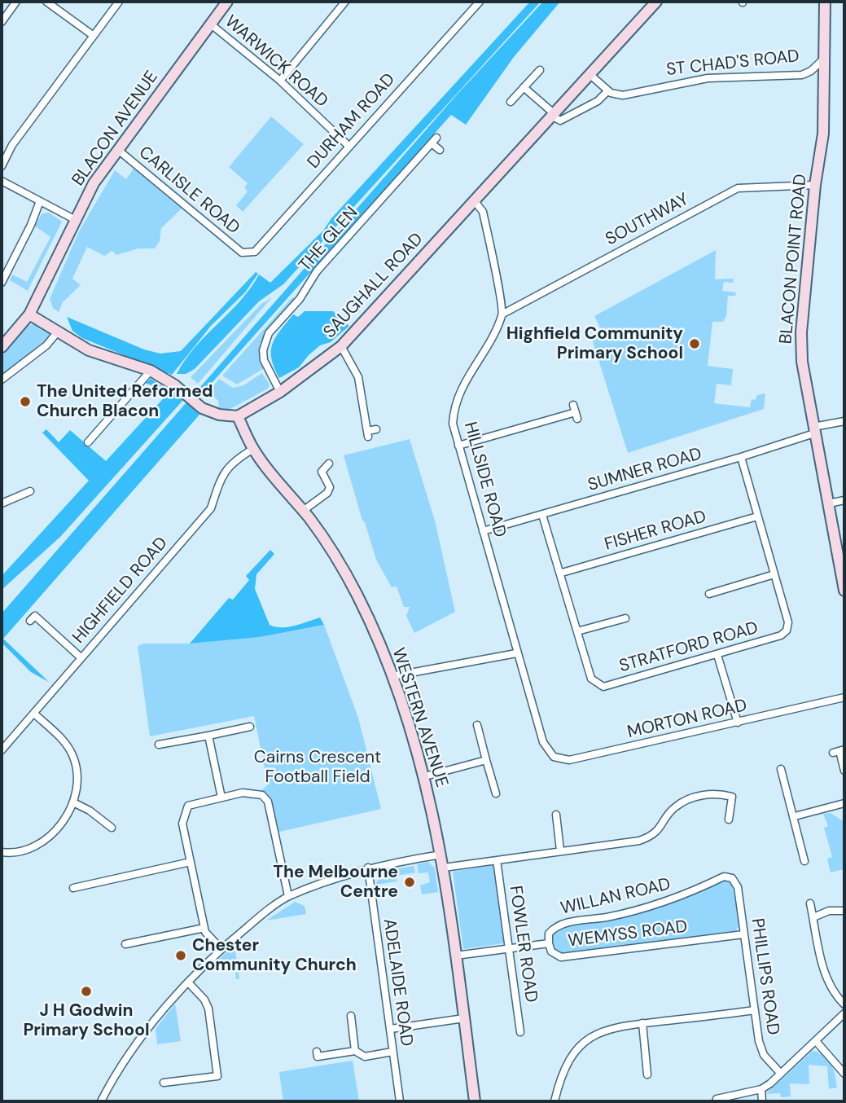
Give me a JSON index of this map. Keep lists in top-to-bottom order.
{
  "streets": {
    "street": [
      "WARWICK ROAD",
      "ST CHAD'S ROAD",
      "DURHAM ROAD",
      "BLACON AVENUE",
      "CARLISLE ROAD",
      "SOUTHWAY",
      "THE GLEN",
      "BLACON POINT ROAD",
      "SAUGHALL ROAD",
      "SUMNER ROAD",
      "HILLSIDE ROAD",
      "FISHER ROAD",
      "HIGHFIELD ROAD",
      "STRATFORD ROAD",
      "WESTERN AVENUE",
      "MORTON ROAD",
      "WILLAN ROAD",
      "WEMYSS ROAD",
      "FOWLER ROAD",
      "PHILLIPS ROAD",
      "ADELAIDE ROAD"
    ]
  },
  "crossings": [
    ["WARWICK ROAD", "DURHAM ROAD"],
    ["WARWICK ROAD", "BLACON AVENUE"],
    ["ST CHAD'S ROAD", "BLACON POINT ROAD"],
    ["DURHAM ROAD", "CARLISLE ROAD"],
    ["BLACON AVENUE", "CARLISLE ROAD"],
    ["SOUTHWAY", "BLACON POINT ROAD"],
    ["SOUTHWAY", "HILLSIDE ROAD"],
    ["THE GLEN", "SAUGHALL ROAD"],
    ["BLACON POINT ROAD", "SUMNER ROAD"],
    ["SAUGHALL ROAD", "WESTERN AVENUE"],
    ["SUMNER ROAD", "HILLSIDE ROAD"],
    ["SUMNER ROAD", "STRATFORD ROAD"],
    ["HILLSIDE ROAD", "MORTON ROAD"],
    ["FISHER ROAD", "STRATFORD ROAD"],
    ["HIGHFIELD ROAD", "WESTERN AVENUE"],
    ["WESTERN AVENUE", "WEMYSS ROAD"],
    ["WILLAN ROAD", "WEMYSS ROAD"],
    ["WILLAN ROAD", "PHILLIPS ROAD"],
    ["WEMYSS ROAD", "FOWLER ROAD"],
    ["WEMYSS ROAD", "PHILLIPS ROAD"]
  ],
  "parks": ["Cairns Crescent Football Field"],
  "places": [
    "Highfield Community Primary School",
    "The United Reformed Church Blacon",
    "The Melbourne Centre",
    "Chester Community Church",
    "J H Godwin Primary School"
  ]
}
